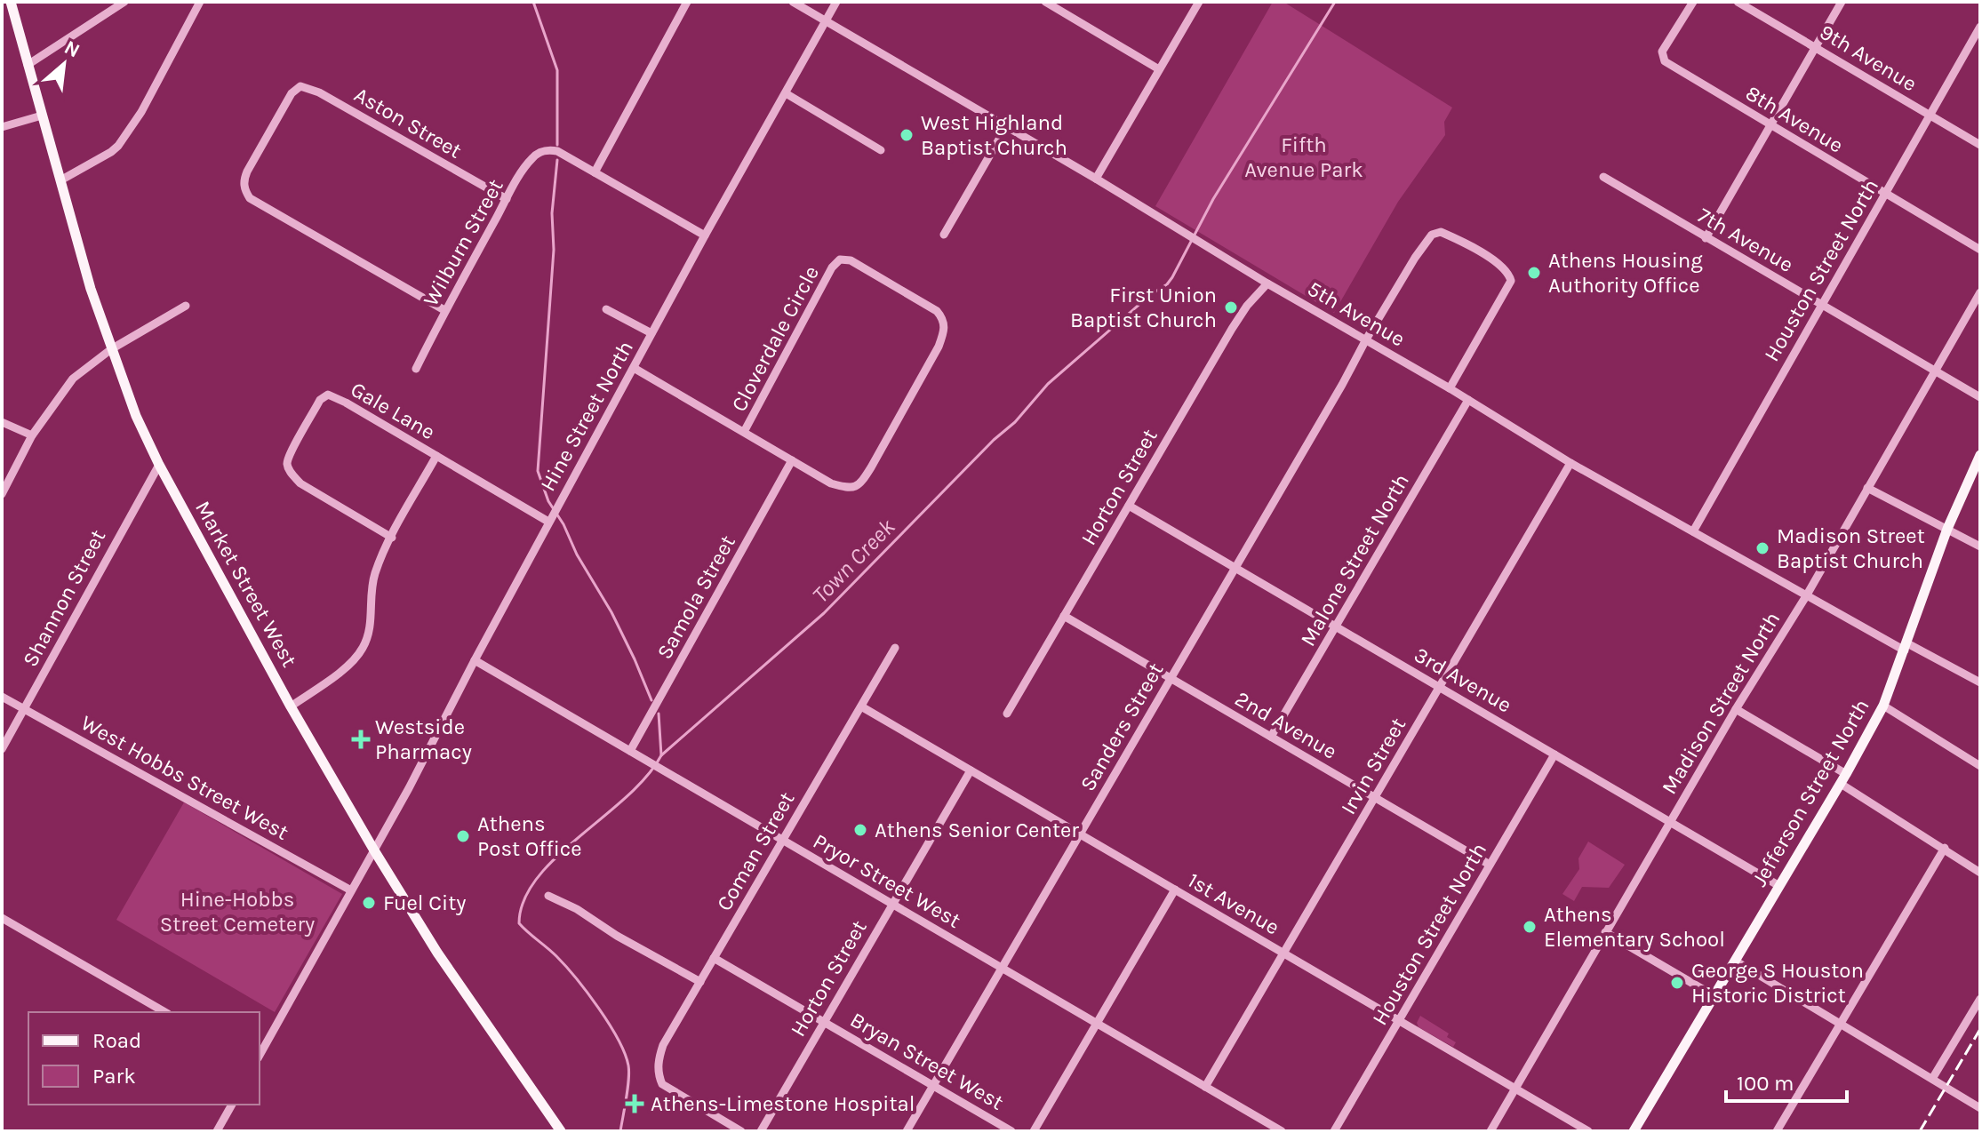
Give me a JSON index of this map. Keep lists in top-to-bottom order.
{
  "streets": {
    "main road": ["Market Street West", "Jefferson Street North"],
    "street": [
      "9th Avenue",
      "8th Avenue",
      "Aston Street",
      "7th Avenue",
      "Wilburn Street",
      "Houston Street North",
      "5th Avenue",
      "Cloverdale Circle",
      "Gale Lane",
      "Hine Street North",
      "Horton Street",
      "Malone Street North",
      "Samola Street",
      "Shannon Street",
      "3rd Avenue",
      "Madison Street North",
      "2nd Avenue",
      "Sanders Street",
      "Irvin Street",
      "West Hobbs Street West",
      "Coman Street",
      "Pryor Street West",
      "1st Avenue",
      "Bryan Street West"
    ]
  },
  "crossings": [
    ["9th Avenue", "Houston Street North"],
    ["8th Avenue", "Houston Street North"],
    ["Aston Street", "Wilburn Street"],
    ["7th Avenue", "Houston Street North"],
    ["7th Avenue", "Madison Street North"],
    ["Houston Street North", "5th Avenue"],
    ["Houston Street North", "3rd Avenue"],
    ["Houston Street North", "2nd Avenue"],
    ["Houston Street North", "1st Avenue"],
    ["5th Avenue", "Hine Street North"],
    ["5th Avenue", "Horton Street"],
    ["5th Avenue", "Malone Street North"],
    ["5th Avenue", "Madison Street North"],
    ["5th Avenue", "Sanders Street"],
    ["5th Avenue", "Irvin Street"],
    ["5th Avenue", "Jefferson Street North"],
    ["Cloverdale Circle", "Samola Street"],
    ["Gale Lane", "Hine Street North"],
    ["Hine Street North", "Market Street West"],
    ["Hine Street North", "West Hobbs Street West"],
    ["Hine Street North", "Pryor Street West"],
    ["Horton Street", "3rd Avenue"],
    ["Horton Street", "2nd Avenue"],
    ["Horton Street", "Pryor Street West"],
    ["Horton Street", "1st Avenue"],
    ["Horton Street", "Bryan Street West"],
    ["Malone Street North", "3rd Avenue"],
    ["Malone Street North", "2nd Avenue"],
    ["Market Street West", "Shannon Street"],
    ["Samola Street", "Pryor Street West"],
    ["Shannon Street", "West Hobbs Street West"],
    ["3rd Avenue", "Madison Street North"],
    ["3rd Avenue", "Sanders Street"],
    ["3rd Avenue", "Irvin Street"],
    ["3rd Avenue", "Jefferson Street North"],
    ["Madison Street North", "1st Avenue"],
    ["2nd Avenue", "Sanders Street"],
    ["2nd Avenue", "Irvin Street"],
    ["Sanders Street", "Pryor Street West"],
    ["Sanders Street", "1st Avenue"],
    ["Sanders Street", "Bryan Street West"],
    ["Irvin Street", "Pryor Street West"],
    ["Irvin Street", "1st Avenue"],
    ["Coman Street", "Pryor Street West"],
    ["Coman Street", "1st Avenue"],
    ["Coman Street", "Bryan Street West"]
  ],
  "water": ["Town Creek"],
  "parks": ["Fifth Avenue Park", "Hine-Hobbs Street Cemetery"],
  "places": {
    "other": [
      "West Highland Baptist Church",
      "Athens Housing Authority Office",
      "First Union Baptist Church",
      "Madison Street Baptist Church",
      "Athens Senior Center",
      "Athens Post Office",
      "Fuel City",
      "Athens Elementary School",
      "George S Houston Historic District"
    ],
    "health": ["Westside Pharmacy", "Athens-Limestone Hospital"]
  },
  "legend": ["Road", "Park"],
  "scale_bar": "100 m",
  "north": "top right"
}
